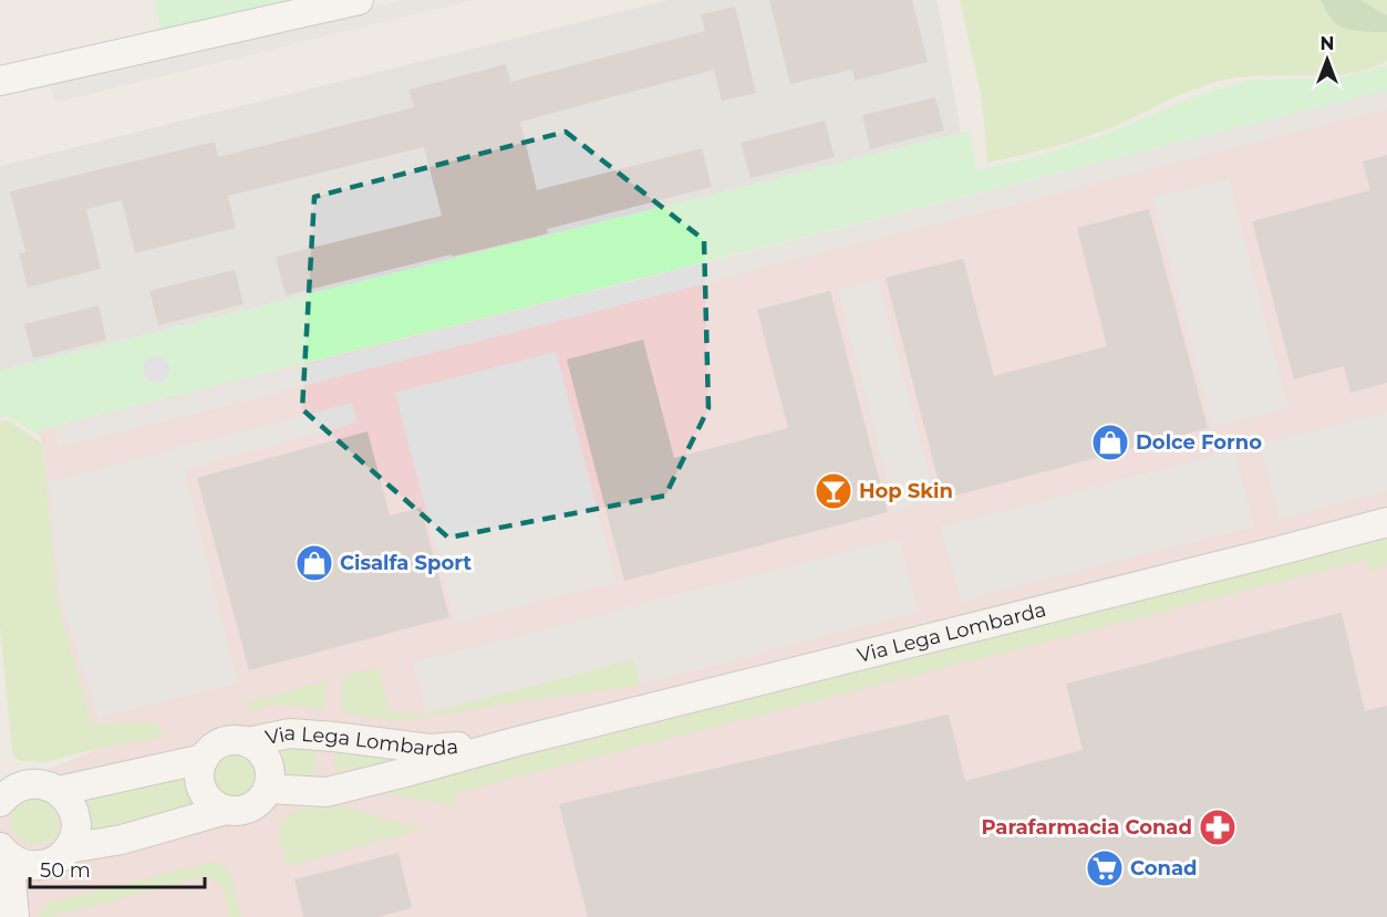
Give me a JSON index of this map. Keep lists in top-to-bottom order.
{
  "streets": {
    "street": ["Via Lega Lombarda"]
  },
  "places": {
    "shop": ["Dolce Forno", "Cisalfa Sport"],
    "bar": ["Hop Skin"],
    "pharmacy": ["Parafarmacia Conad"],
    "supermarket": ["Conad"]
  },
  "scale_bar": "50 m",
  "north": "top"
}
